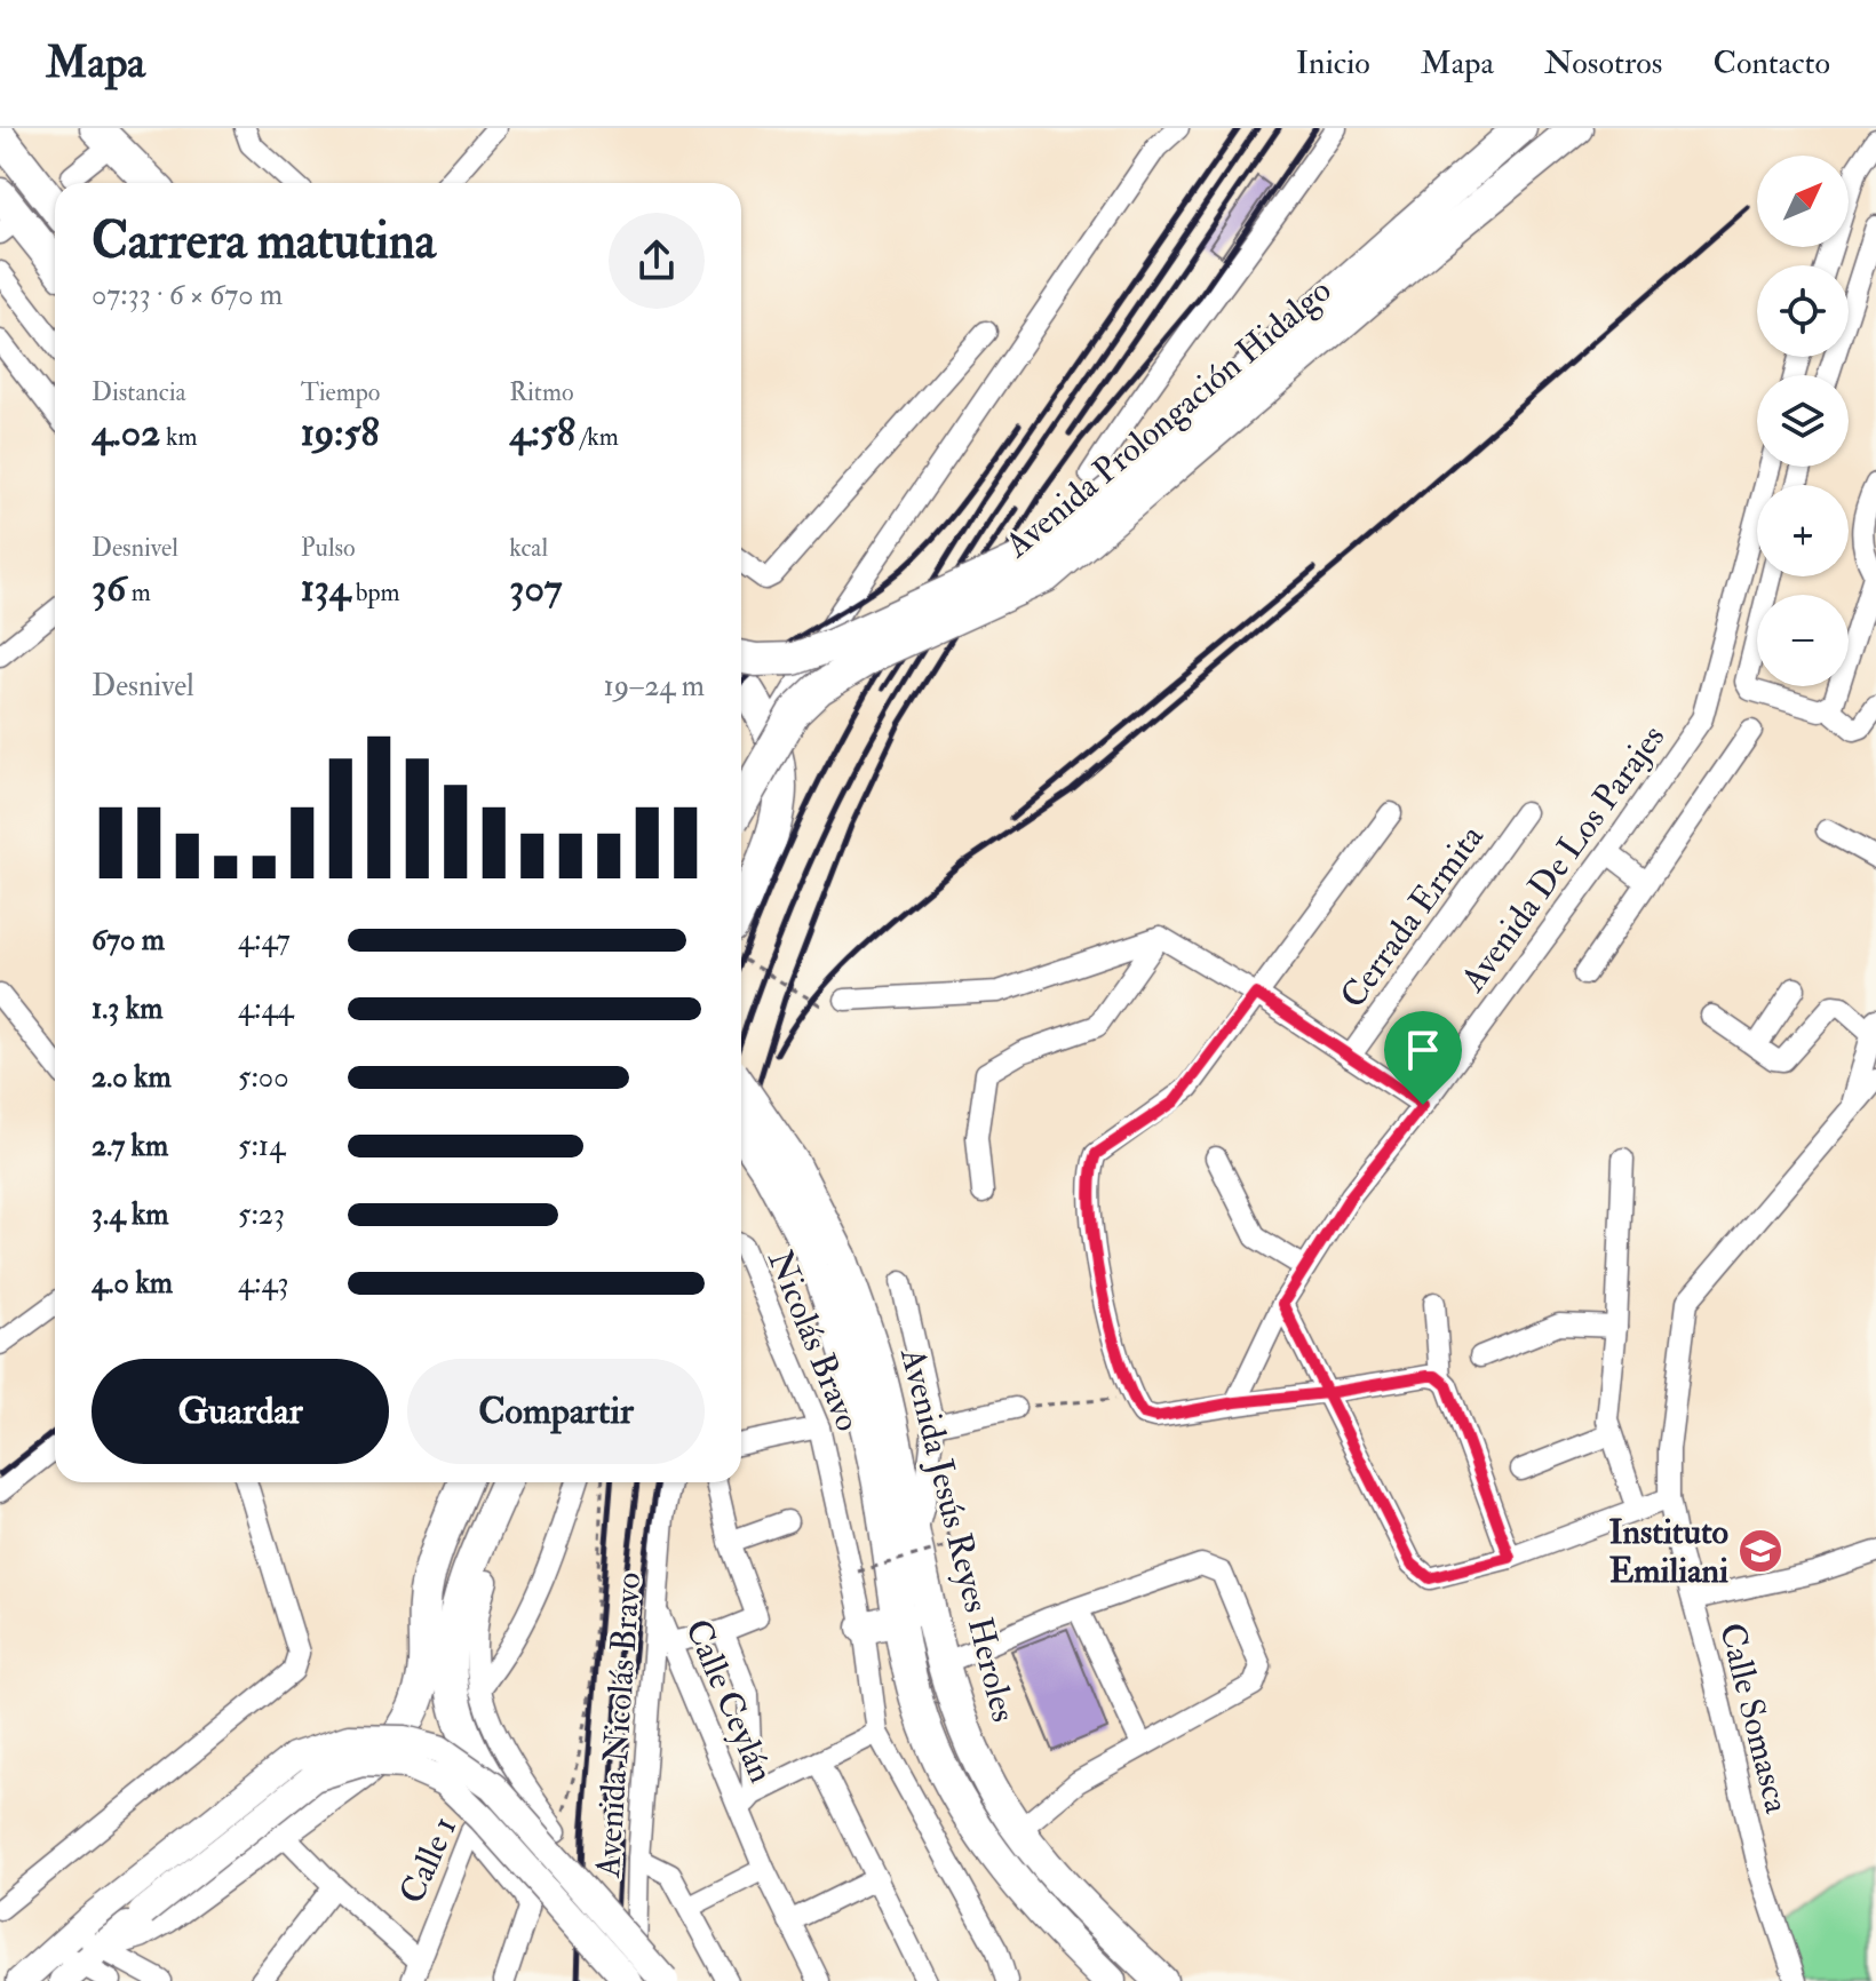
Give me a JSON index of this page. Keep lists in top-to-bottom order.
{
  "streets": {
    "highway": ["Avenida Prolongación Hidalgo", "Avenida Jesús Reyes Heroles"],
    "street": [
      "Avenida De Los Parajes",
      "Cerrada Ermita",
      "Nicolás Bravo",
      "Calle Ceylán",
      "Calle Somasca",
      "Avenida Nicolás Bravo",
      "Calle 1"
    ]
  },
  "crossings": [
    ["Calle Ceylán", "Avenida Nicolás Bravo"]
  ],
  "places": {
    "school or university": ["Instituto Emiliani"]
  },
  "north": "top right",
  "page": {
    "header": "Mapa",
    "nav": [
      "Inicio",
      "Mapa",
      "Nosotros",
      "Contacto"
    ],
    "map_buttons": ["+", "−"],
    "heading": ["Carrera matutina", "07:33 · 6 × 670 m"],
    "stats": [
      ["Distancia", "4.02 km"],
      ["Tiempo", "19:58"],
      ["Ritmo", "4:58 /km"],
      ["Desnivel", "36 m"],
      ["Pulso", "134 bpm"],
      ["kcal", "307"]
    ],
    "chart": ["Desnivel", "19–24 m"],
    "list": [
      {
        "name": "670 m",
        "note": "4:47"
      },
      {
        "name": "1.3 km",
        "note": "4:44"
      },
      {
        "name": "2.0 km",
        "note": "5:00"
      },
      {
        "name": "2.7 km",
        "note": "5:14"
      },
      {
        "name": "3.4 km",
        "note": "5:23"
      },
      {
        "name": "4.0 km",
        "note": "4:43"
      }
    ],
    "buttons": ["Guardar", "Compartir"]
  }
}
